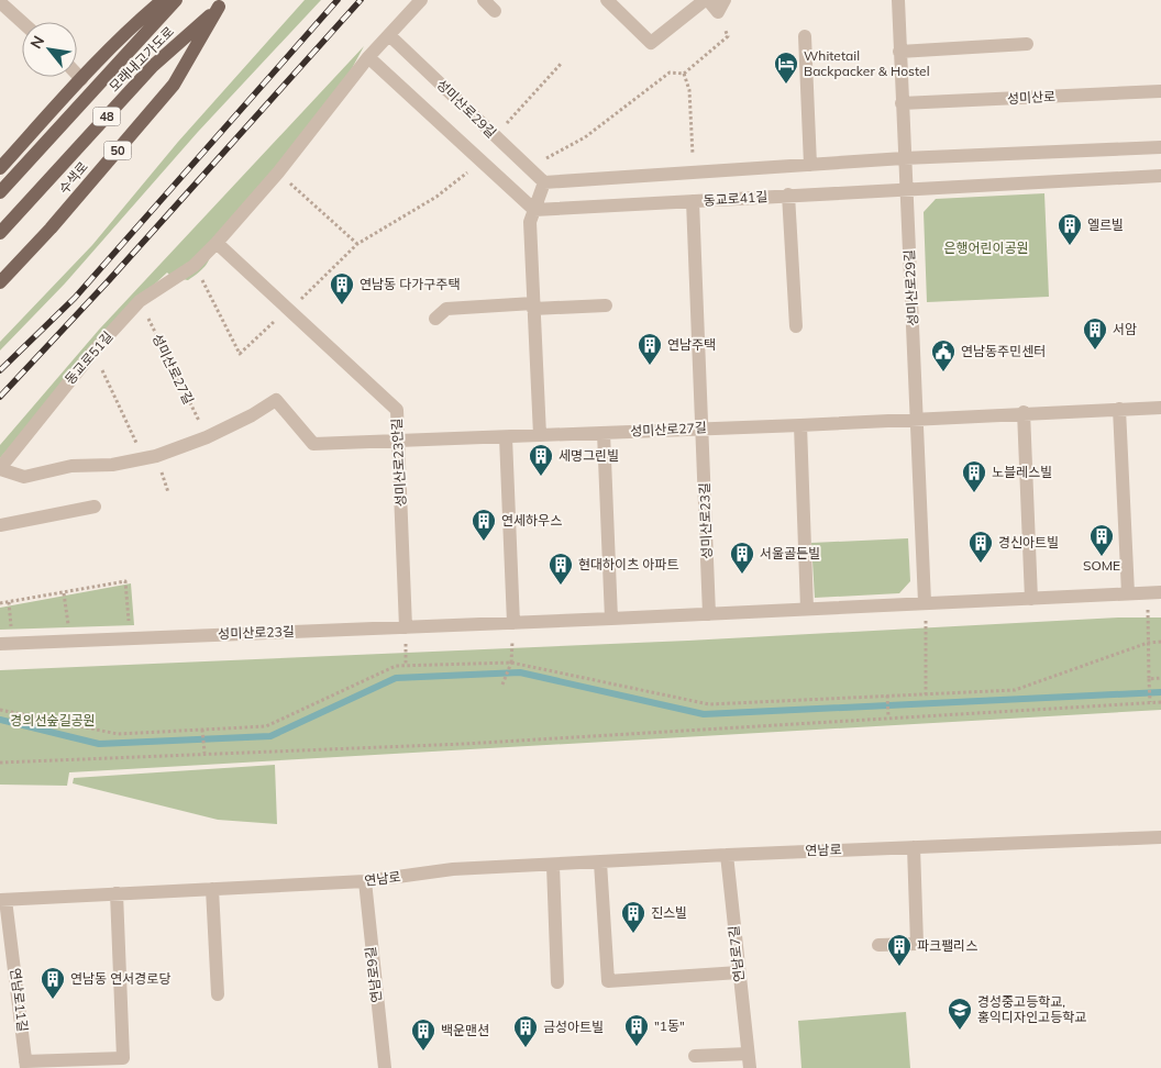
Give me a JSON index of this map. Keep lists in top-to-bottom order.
{
  "streets": {
    "main road": [
      "모래내고가도로",
      "48",
      "50",
      "수색로"
    ],
    "street": [
      "성미산로",
      "성미산로29길",
      "동교로41길",
      "동교로51길",
      "성미산로27길",
      "성미산로23안길",
      "성미산로23길",
      "연남로",
      "연남로7길",
      "연남로9길",
      "연남로11길"
    ]
  },
  "crossings": [
    ["모래내고가도로", "수색로"],
    ["성미산로", "성미산로29길"],
    ["성미산로29길", "동교로41길"],
    ["성미산로29길", "동교로51길"],
    ["성미산로29길", "성미산로27길"],
    ["동교로51길", "성미산로27길"],
    ["동교로51길", "성미산로23안길"],
    ["성미산로27길", "성미산로23안길"],
    ["성미산로27길", "성미산로23길"],
    ["성미산로23안길", "성미산로23길"],
    ["연남로", "연남로7길"],
    ["연남로", "연남로9길"],
    ["연남로", "연남로11길"]
  ],
  "parks": ["은행어린이공원", "경의선숲길공원"],
  "places": {
    "hotel": ["Whitetail Backpacker & Hostel"],
    "building": [
      "엘르빌",
      "연남동 다가구주택",
      "서암",
      "연남주택",
      "세명그린빌",
      "노블레스빌",
      "연세하우스",
      "SOME",
      "경신아트빌",
      "서울골든빌",
      "현대하이츠 아파트",
      "진스빌",
      "파크팰리스",
      "연남동 연서경로당",
      "\"1동\"",
      "금성아트빌",
      "백운맨션"
    ],
    "public building": ["연남동주민센터"],
    "school or university": ["경성중고등학교, 홍익디자인고등학교"]
  },
  "north": "top left"
}
